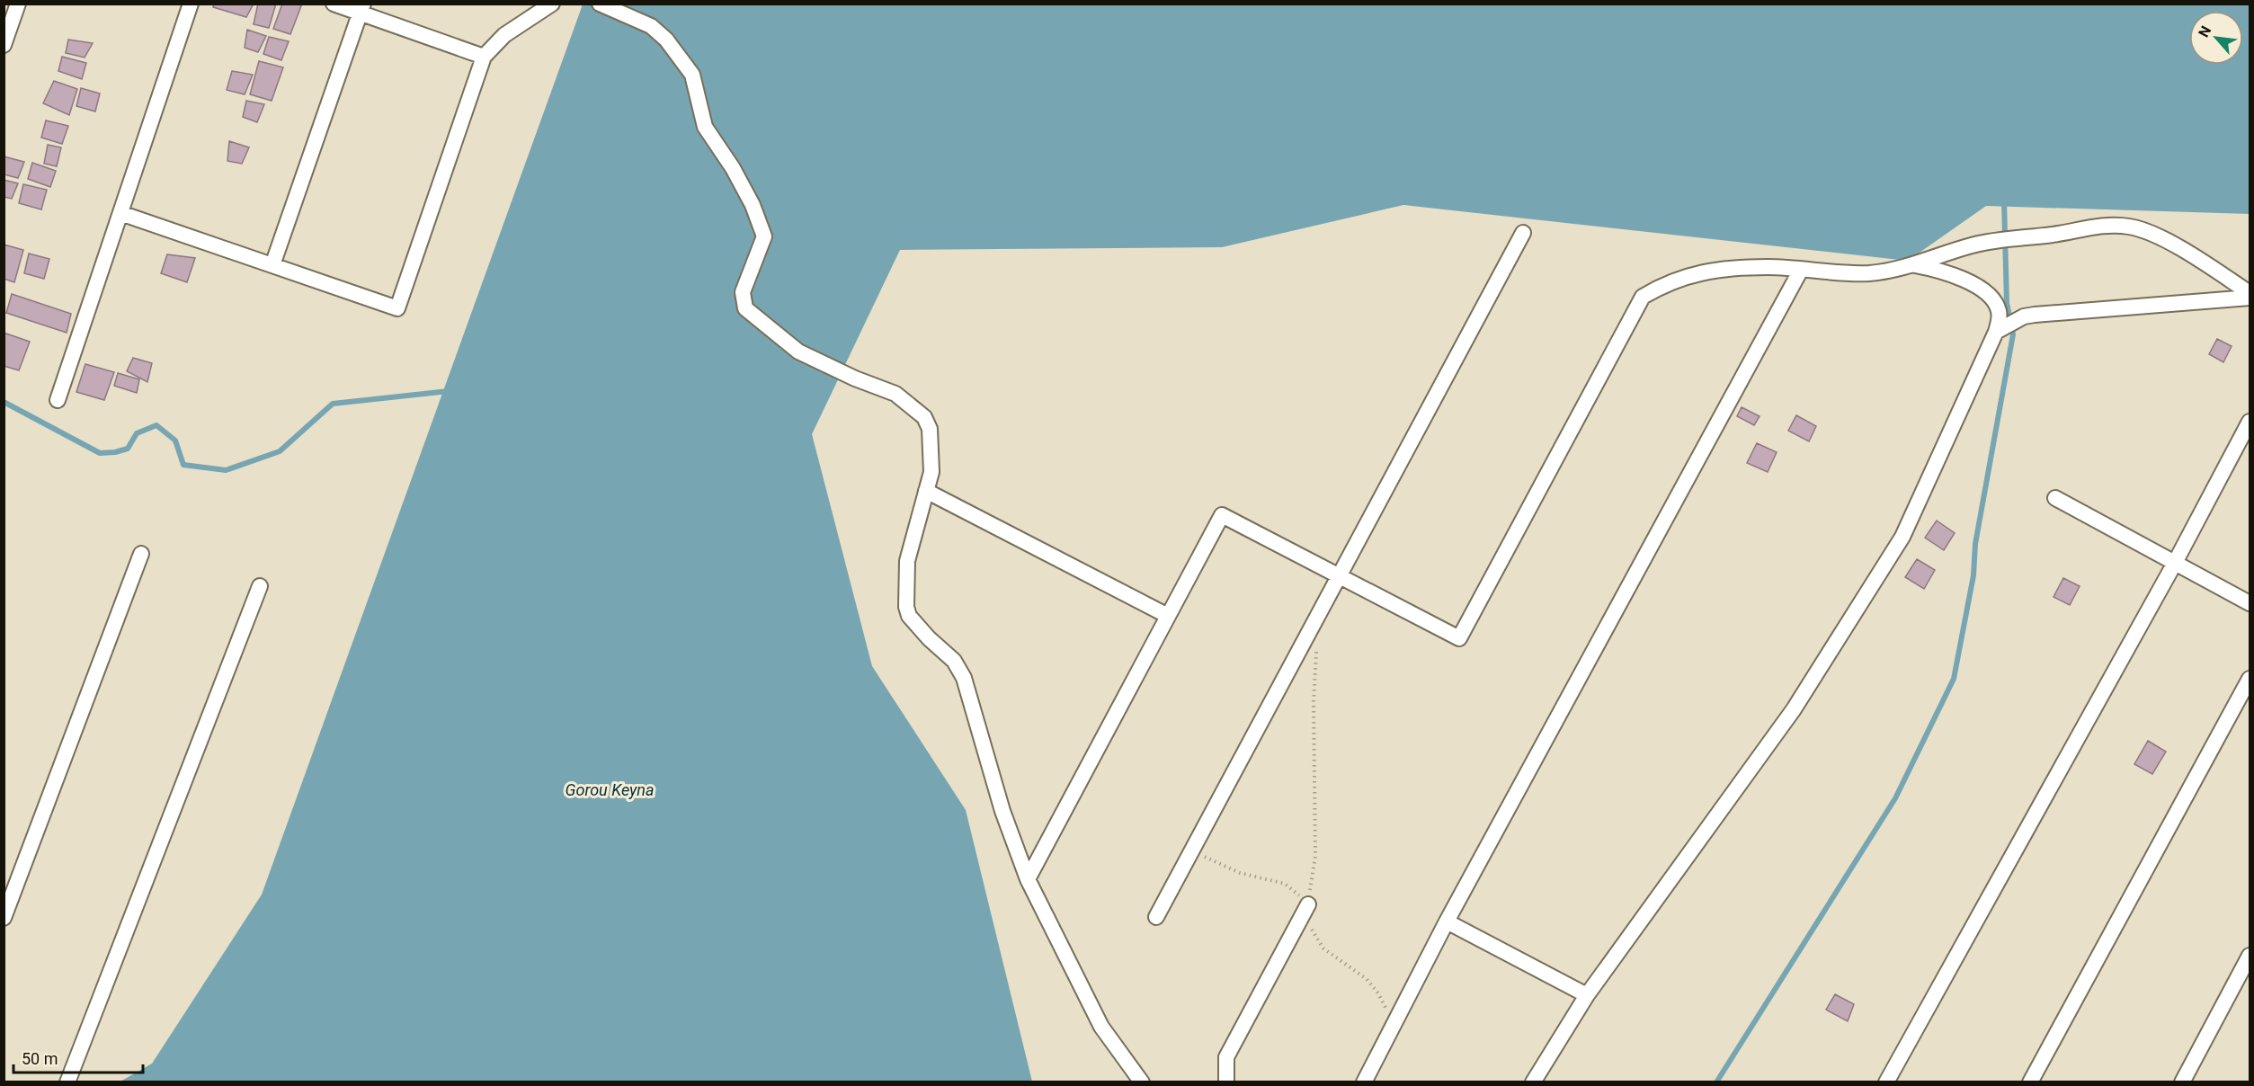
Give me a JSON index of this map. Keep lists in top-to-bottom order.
{
  "water": ["Gorou Keyna"],
  "scale_bar": "50 m",
  "north": "top left"
}
